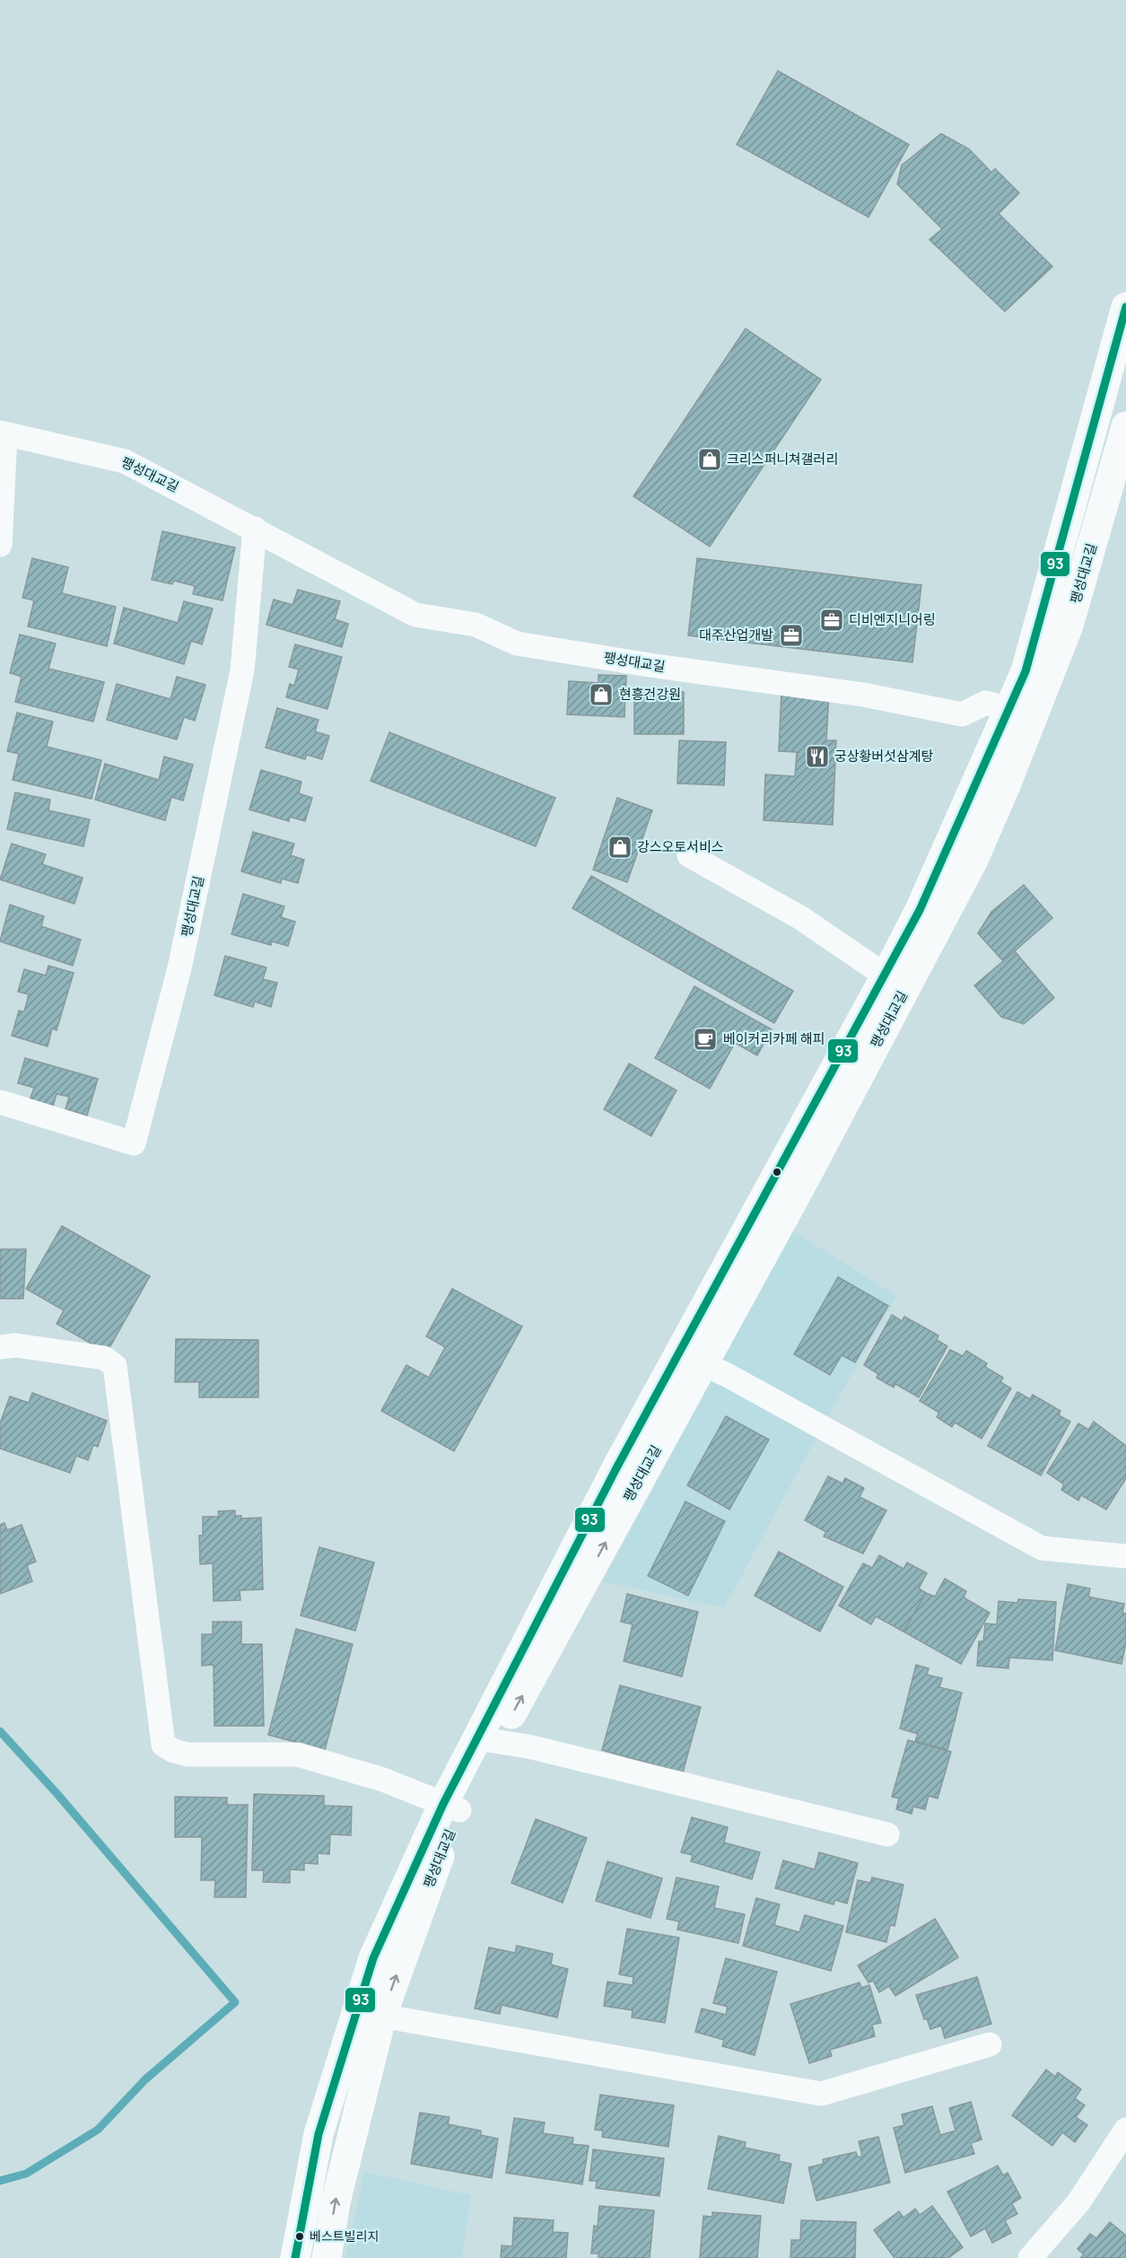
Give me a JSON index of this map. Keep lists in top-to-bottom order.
{
  "streets": {
    "main road": ["팽성대교길"]
  },
  "places": {
    "shop": ["크리스퍼니쳐갤러리", "현흥건강원", "강스오토서비스"],
    "office": ["디비엔지니어링", "대주산업개발"],
    "restaurant": ["궁상황버섯삼계탕"],
    "cafe": ["베이커리카페 해피"],
    "other": ["베스트빌리지"]
  },
  "lines": ["transit line 93"]
}
